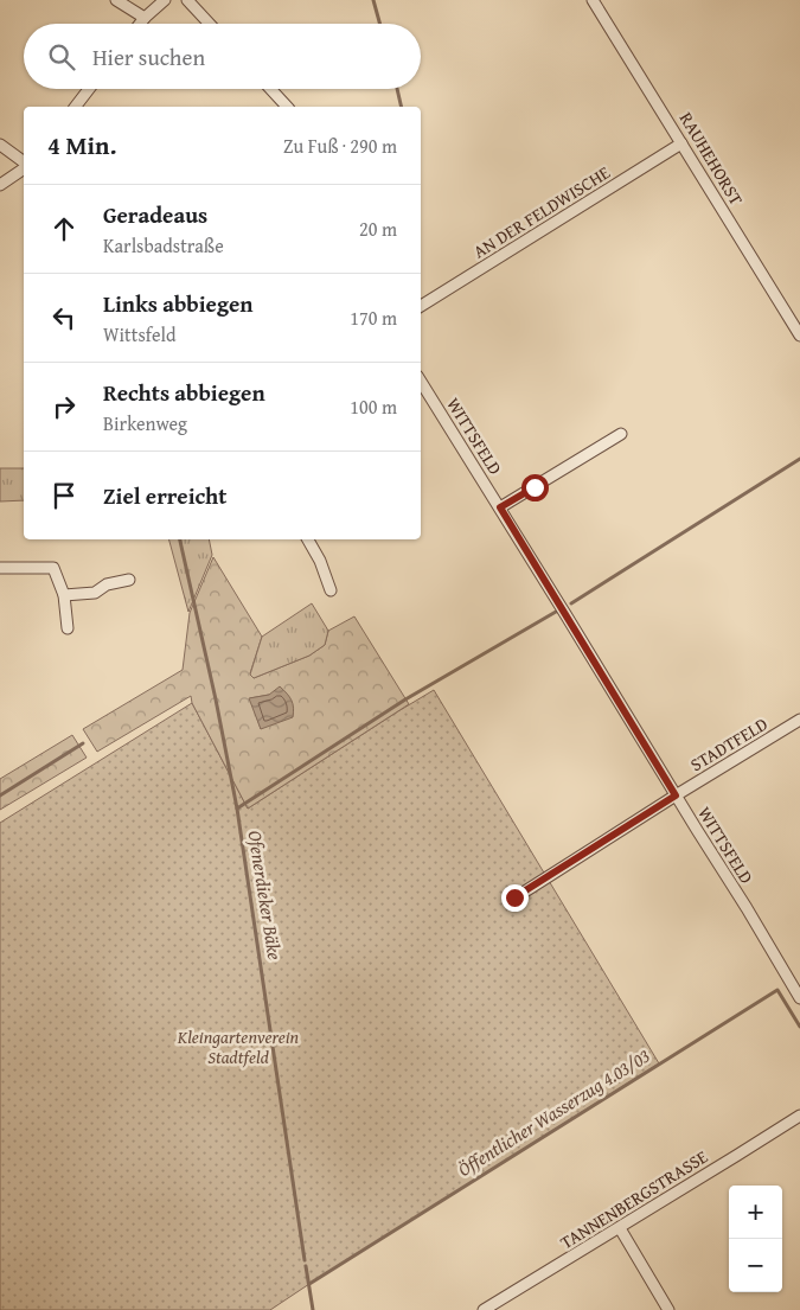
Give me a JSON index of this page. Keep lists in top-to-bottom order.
{
  "streets": {
    "street": [
      "RAUHEHORST",
      "AN DER FELDWISCHE",
      "WITTSFELD",
      "STADTFELD",
      "TANNENBERGSTRASSE"
    ]
  },
  "crossings": [
    ["RAUHEHORST", "AN DER FELDWISCHE"],
    ["WITTSFELD", "STADTFELD"]
  ],
  "water": ["Ofenerdieker Bäke", "Öffentlicher Wasserzug 4.03/03"],
  "parks": ["Kleingartenverein Stadtfeld"],
  "page": {
    "search": "Hier suchen",
    "heading": ["4 Min.", "Zu Fuß · 290 m"],
    "list": [
      ["Geradeaus", "Karlsbadstraße", "20 m"],
      ["Links abbiegen", "Wittsfeld", "170 m"],
      ["Rechts abbiegen", "Birkenweg", "100 m"],
      "Ziel erreicht"
    ],
    "map_buttons": ["+", "−"]
  }
}
